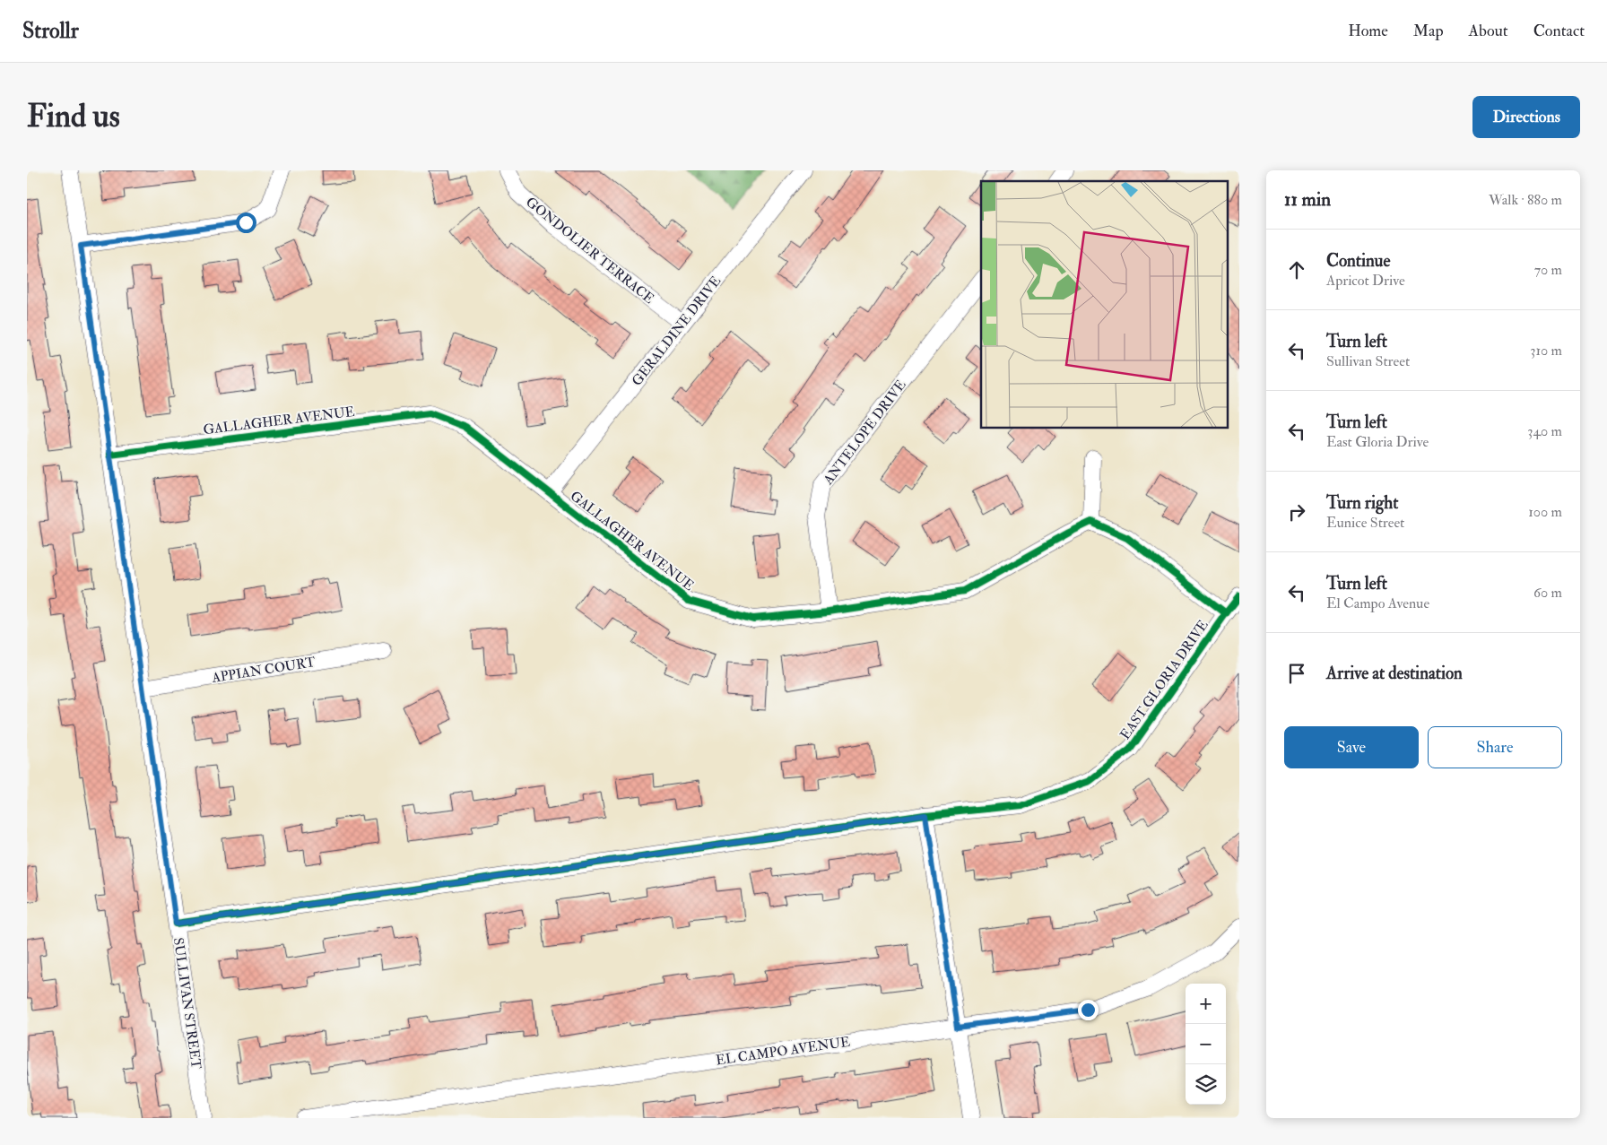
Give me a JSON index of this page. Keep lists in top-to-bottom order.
{
  "streets": {
    "street": [
      "GONDOLIER TERRACE",
      "GERALDINE DRIVE",
      "GALLAGHER AVENUE",
      "ANTELOPE DRIVE",
      "APPIAN COURT",
      "EAST GLORIA DRIVE",
      "SULLIVAN STREET",
      "EL CAMPO AVENUE"
    ]
  },
  "crossings": [
    ["GONDOLIER TERRACE", "GERALDINE DRIVE"],
    ["GERALDINE DRIVE", "GALLAGHER AVENUE"],
    ["GALLAGHER AVENUE", "ANTELOPE DRIVE"],
    ["GALLAGHER AVENUE", "SULLIVAN STREET"],
    ["APPIAN COURT", "SULLIVAN STREET"],
    ["EAST GLORIA DRIVE", "SULLIVAN STREET"]
  ],
  "page": {
    "header": "Strollr",
    "nav": [
      "Home",
      "Map",
      "About",
      "Contact"
    ],
    "buttons": [
      "Directions",
      ["Save", "Share"]
    ],
    "title": "Find us",
    "heading": ["11 min", "Walk · 880 m"],
    "list": [
      ["Continue", "Apricot Drive", "70 m"],
      ["Turn left", "Sullivan Street", "310 m"],
      ["Turn left", "East Gloria Drive", "340 m"],
      ["Turn right", "Eunice Street", "100 m"],
      ["Turn left", "El Campo Avenue", "60 m"],
      "Arrive at destination"
    ],
    "map_buttons": ["+", "−"]
  }
}
